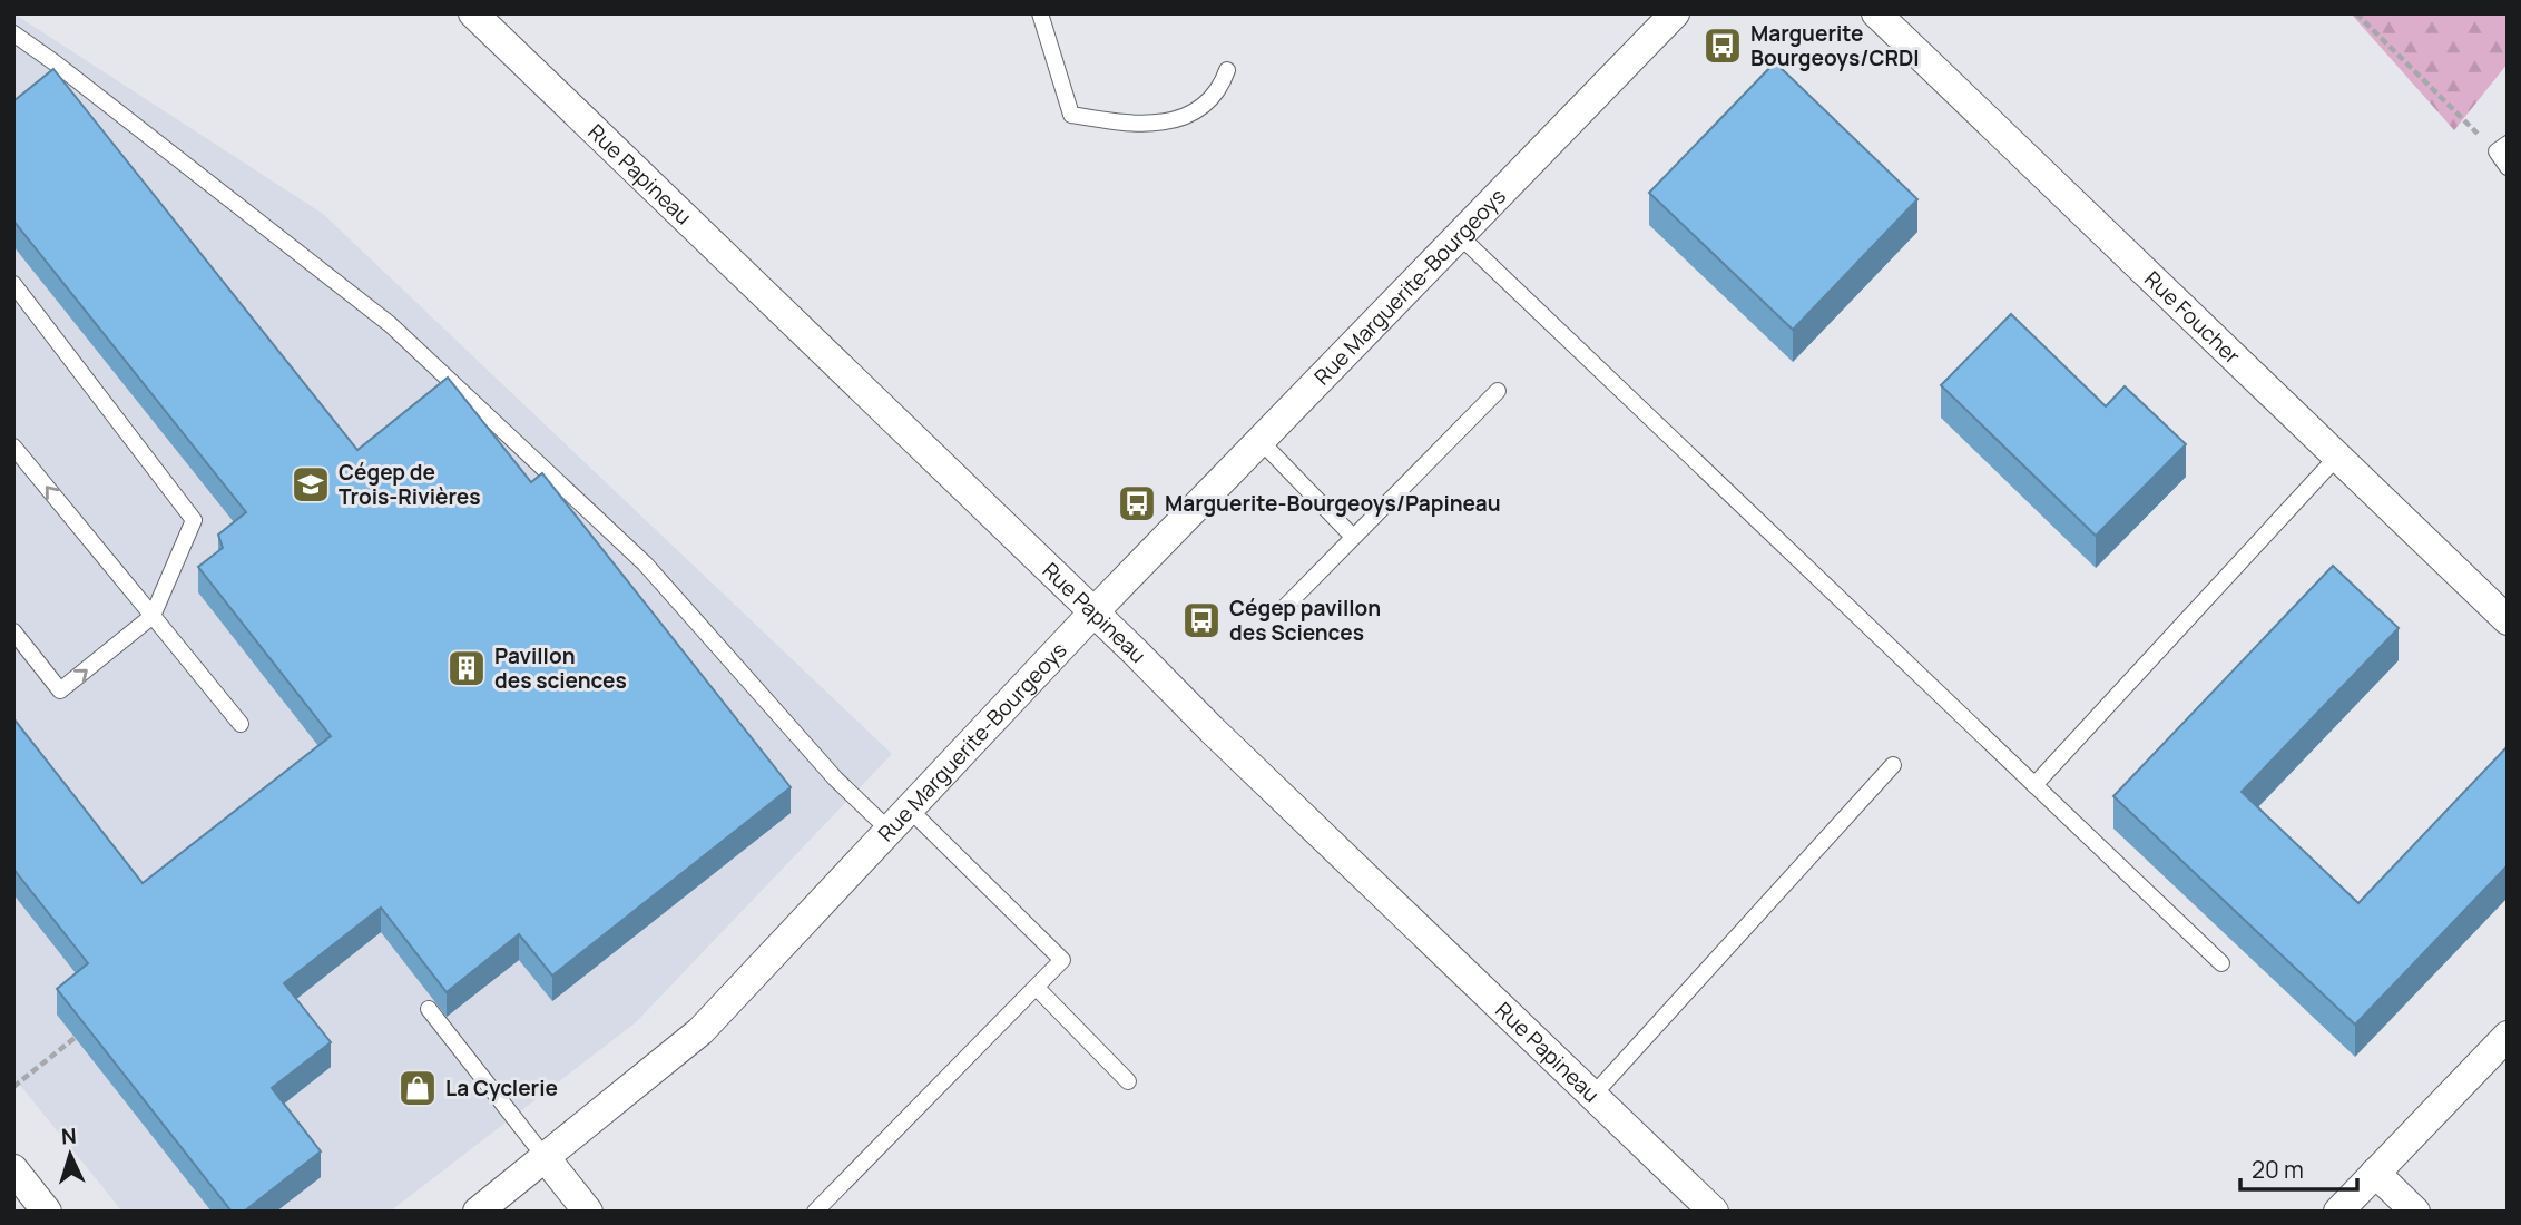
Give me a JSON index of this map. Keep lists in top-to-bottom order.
{
  "streets": {
    "street": ["Rue Papineau", "Rue Marguerite-Bourgeoys", "Rue Foucher"]
  },
  "crossings": [
    ["Rue Papineau", "Rue Marguerite-Bourgeoys"]
  ],
  "places": {
    "bus stop": ["Marguerite Bourgeoys/CRDI", "Marguerite-Bourgeoys/Papineau", "Cégep pavillon des Sciences"],
    "school or university": ["Cégep de Trois-Rivières"],
    "building": ["Pavillon des sciences"],
    "shop": ["La Cyclerie"]
  },
  "scale_bar": "20 m",
  "north": "top"
}
